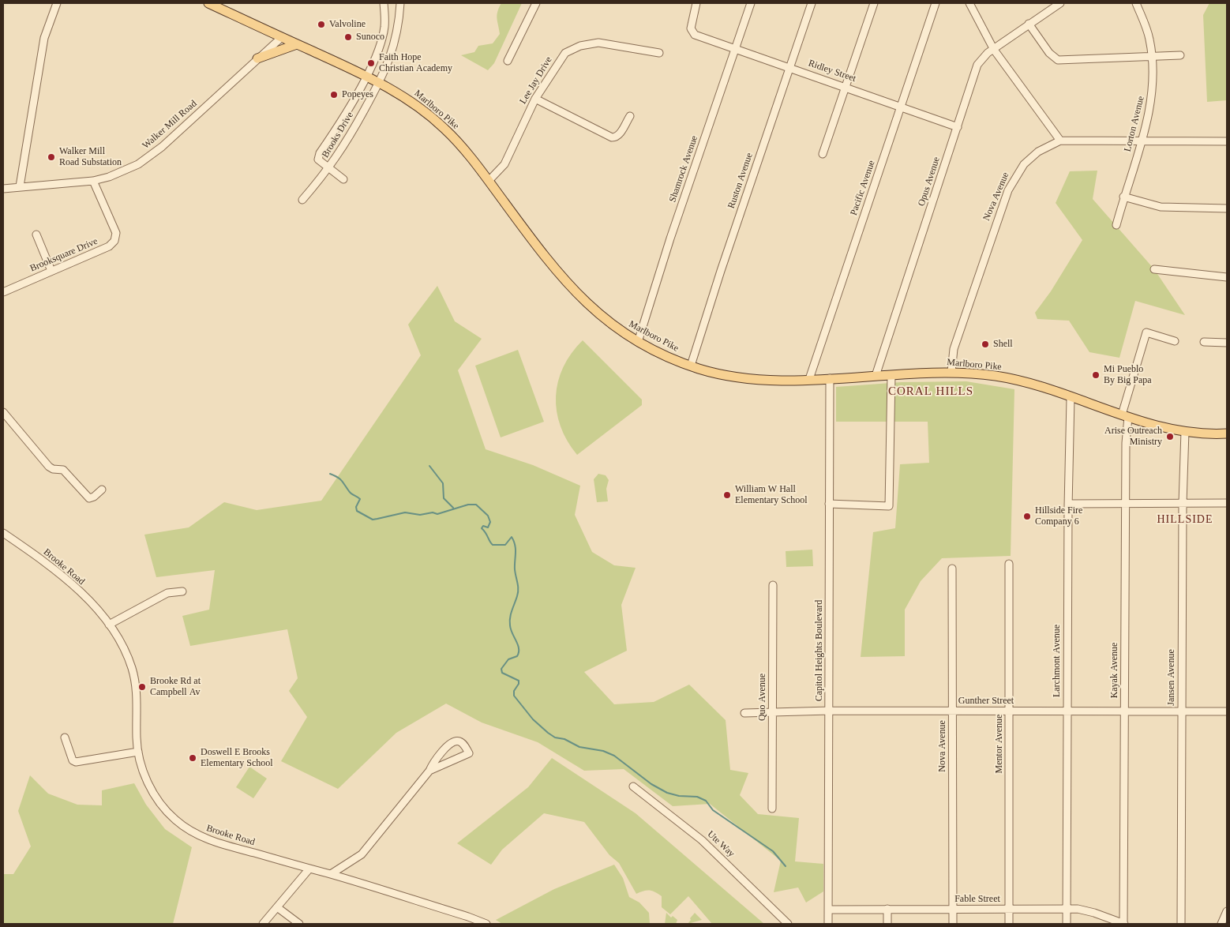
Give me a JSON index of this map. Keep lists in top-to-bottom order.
{
  "streets": {
    "main road": ["Marlboro Pike"],
    "street": [
      "Ridley Street",
      "Lee Jay Drive",
      "Lorton Avenue",
      "Walker Mill Road",
      "Brooks Drive",
      "Shamrock Avenue",
      "Ruston Avenue",
      "Opus Avenue",
      "Pacific Avenue",
      "Nova Avenue",
      "Brooksquare Drive",
      "Brooke Road",
      "Capitol Heights Boulevard",
      "Larchmont Avenue",
      "Kayak Avenue",
      "Jansen Avenue",
      "Quo Avenue",
      "Gunther Street",
      "Mentor Avenue",
      "Ute Way",
      "Fable Street"
    ]
  },
  "crossings": [
    ["Ridley Street", "Shamrock Avenue"],
    ["Ridley Street", "Ruston Avenue"],
    ["Ridley Street", "Opus Avenue"],
    ["Ridley Street", "Pacific Avenue"],
    ["Lee Jay Drive", "Marlboro Pike"],
    ["Marlboro Pike", "Walker Mill Road"],
    ["Marlboro Pike", "Brooks Drive"],
    ["Marlboro Pike", "Shamrock Avenue"],
    ["Marlboro Pike", "Ruston Avenue"],
    ["Marlboro Pike", "Opus Avenue"],
    ["Marlboro Pike", "Pacific Avenue"],
    ["Marlboro Pike", "Nova Avenue"],
    ["Marlboro Pike", "Capitol Heights Boulevard"],
    ["Marlboro Pike", "Larchmont Avenue"],
    ["Marlboro Pike", "Kayak Avenue"],
    ["Marlboro Pike", "Jansen Avenue"],
    ["Lorton Avenue", "Nova Avenue"],
    ["Walker Mill Road", "Brooksquare Drive"],
    ["Nova Avenue", "Gunther Street"],
    ["Nova Avenue", "Fable Street"],
    ["Capitol Heights Boulevard", "Gunther Street"],
    ["Capitol Heights Boulevard", "Fable Street"],
    ["Larchmont Avenue", "Gunther Street"],
    ["Larchmont Avenue", "Fable Street"],
    ["Kayak Avenue", "Gunther Street"],
    ["Kayak Avenue", "Fable Street"],
    ["Jansen Avenue", "Gunther Street"],
    ["Quo Avenue", "Gunther Street"],
    ["Gunther Street", "Mentor Avenue"],
    ["Mentor Avenue", "Fable Street"]
  ],
  "districts": ["CORAL HILLS", "HILLSIDE"],
  "places": [
    "Valvoline",
    "Sunoco",
    "Faith Hope Christian Academy",
    "Popeyes",
    "Walker Mill Road Substation",
    "Shell",
    "Mi Pueblo By Big Papa",
    "Arise Outreach Ministry",
    "William W Hall Elementary School",
    "Hillside Fire Company 6",
    "Brooke Rd at Campbell Av",
    "Doswell E Brooks Elementary School"
  ]
}
